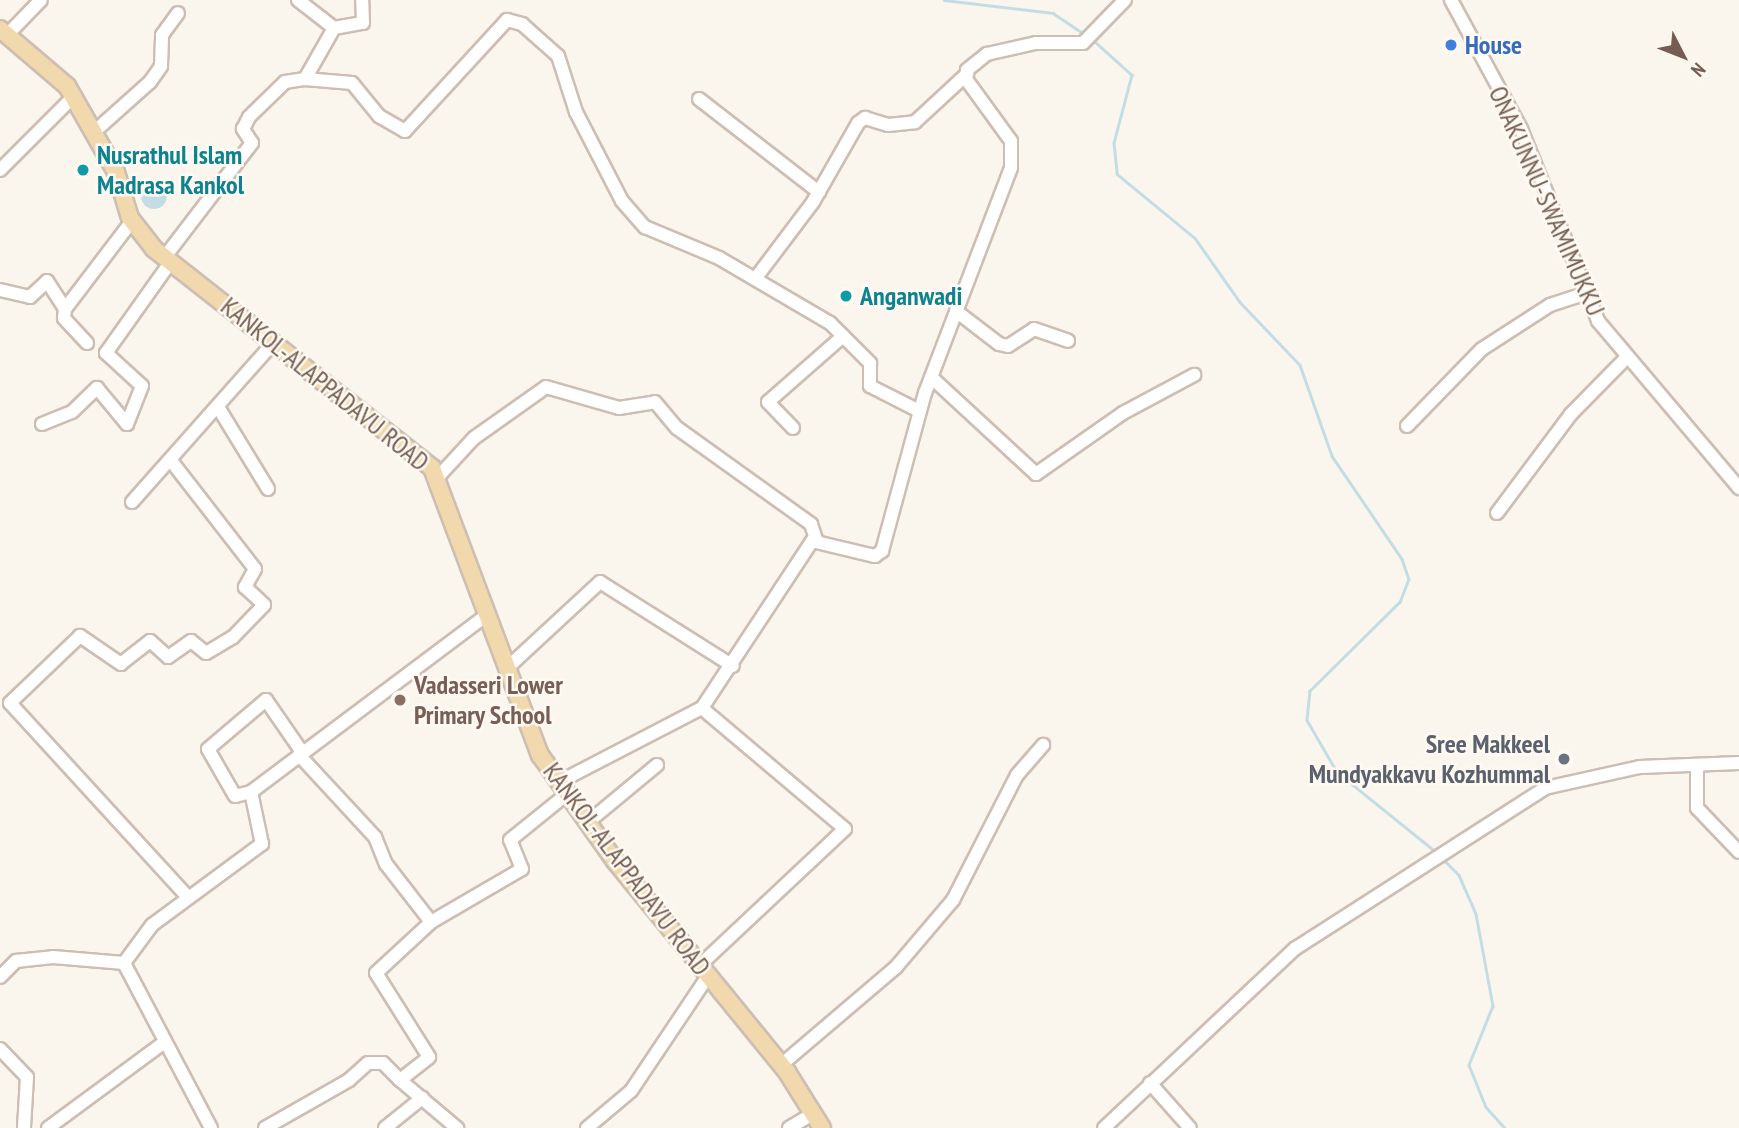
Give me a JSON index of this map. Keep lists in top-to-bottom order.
{
  "streets": {
    "main road": ["KANKOL-ALAPPADAVU ROAD"],
    "street": ["ONAKUNNU-SWAMIMUKKU"]
  },
  "places": [
    "House",
    "Nusrathul Islam Madrasa Kankol",
    "Anganwadi",
    "Vadasseri Lower Primary School",
    "Sree Makkeel Mundyakkavu Kozhummal"
  ],
  "north": "bottom right"
}
